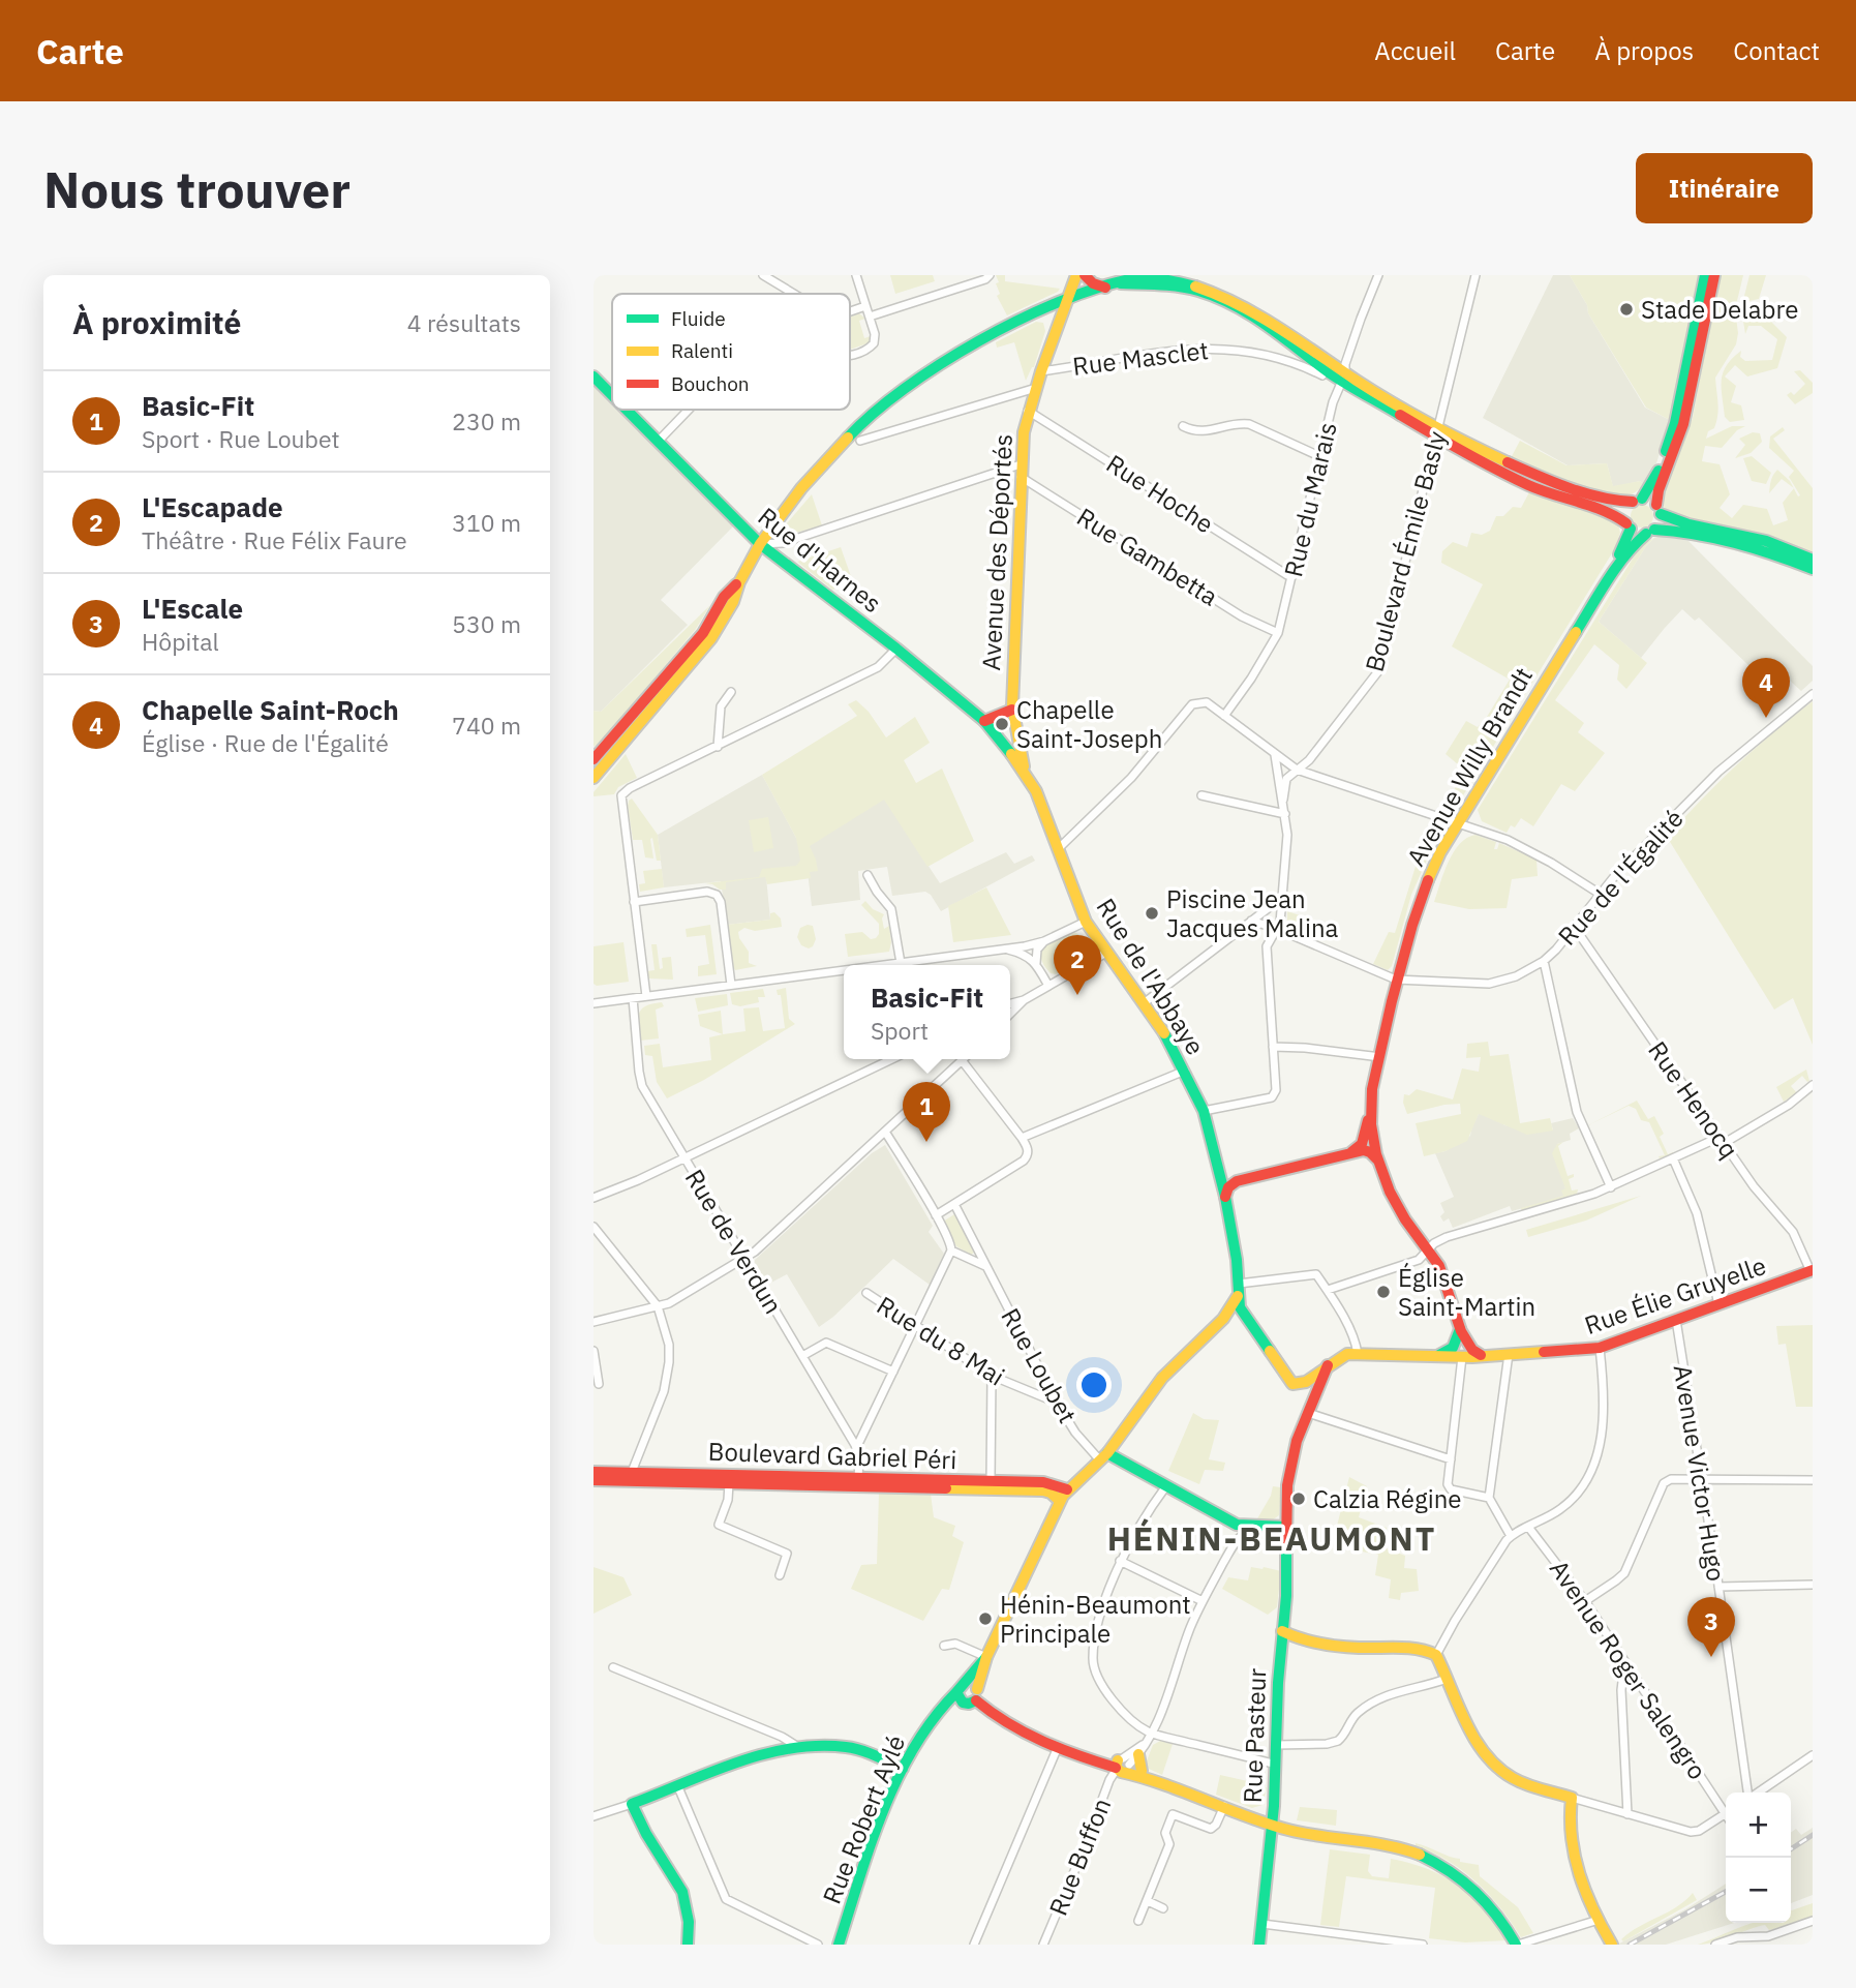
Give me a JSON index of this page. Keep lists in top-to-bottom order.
{
  "streets": {
    "main road": [
      "Avenue des Déportés",
      "Rue d'Harnes",
      "Avenue Willy Brandt",
      "Rue de l'Abbaye",
      "Rue Élie Gruyelle",
      "Boulevard Gabriel Péri",
      "Rue Pasteur",
      "Rue Robert Aylé"
    ],
    "street": [
      "Rue Masclet",
      "Rue Hoche",
      "Rue du Marais",
      "Boulevard Émile Basly",
      "Rue Gambetta",
      "Rue de l'Égalité",
      "Rue Henocq",
      "Rue de Verdun",
      "Rue du 8 Mai",
      "Rue Loubet",
      "Avenue Victor Hugo",
      "Avenue Roger Salengro",
      "Rue Buffon"
    ]
  },
  "crossings": [
    ["Rue Masclet", "Avenue des Déportés"],
    ["Rue Hoche", "Rue du Marais"],
    ["Rue Hoche", "Avenue des Déportés"],
    ["Rue du Marais", "Rue Gambetta"],
    ["Avenue des Déportés", "Rue Gambetta"],
    ["Avenue des Déportés", "Rue d'Harnes"],
    ["Avenue des Déportés", "Rue de l'Abbaye"],
    ["Rue d'Harnes", "Rue de l'Abbaye"],
    ["Avenue Willy Brandt", "Rue de l'Égalité"],
    ["Rue de l'Égalité", "Rue Henocq"],
    ["Rue Henocq", "Rue Élie Gruyelle"],
    ["Rue de Verdun", "Boulevard Gabriel Péri"],
    ["Rue Élie Gruyelle", "Avenue Victor Hugo"],
    ["Rue du 8 Mai", "Rue Loubet"]
  ],
  "districts": ["HÉNIN-BEAUMONT"],
  "places": [
    "Stade Delabre",
    "Chapelle Saint-Joseph",
    "Piscine Jean Jacques Malina",
    "Église Saint-Martin",
    "Calzia Régine",
    "Hénin-Beaumont Principale"
  ],
  "legend": ["Fluide", "Ralenti", "Bouchon"],
  "page": {
    "header": "Carte",
    "nav": [
      "Accueil",
      "Carte",
      "À propos",
      "Contact"
    ],
    "buttons": "Itinéraire",
    "title": "Nous trouver",
    "heading": ["À proximité", "4 résultats"],
    "list": [
      {
        "mark": "1",
        "name": "Basic-Fit",
        "note": "Sport · Rue Loubet",
        "value": "230 m"
      },
      {
        "mark": "2",
        "name": "L'Escapade",
        "note": "Théâtre · Rue Félix Faure",
        "value": "310 m"
      },
      {
        "mark": "3",
        "name": "L'Escale",
        "note": "Hôpital",
        "value": "530 m"
      },
      {
        "mark": "4",
        "name": "Chapelle Saint-Roch",
        "note": "Église · Rue de l'Égalité",
        "value": "740 m"
      }
    ],
    "pins": [
      "4",
      "2",
      "1",
      "3"
    ],
    "popup": ["Basic-Fit", "Sport"],
    "map_buttons": ["+", "−"]
  }
}
